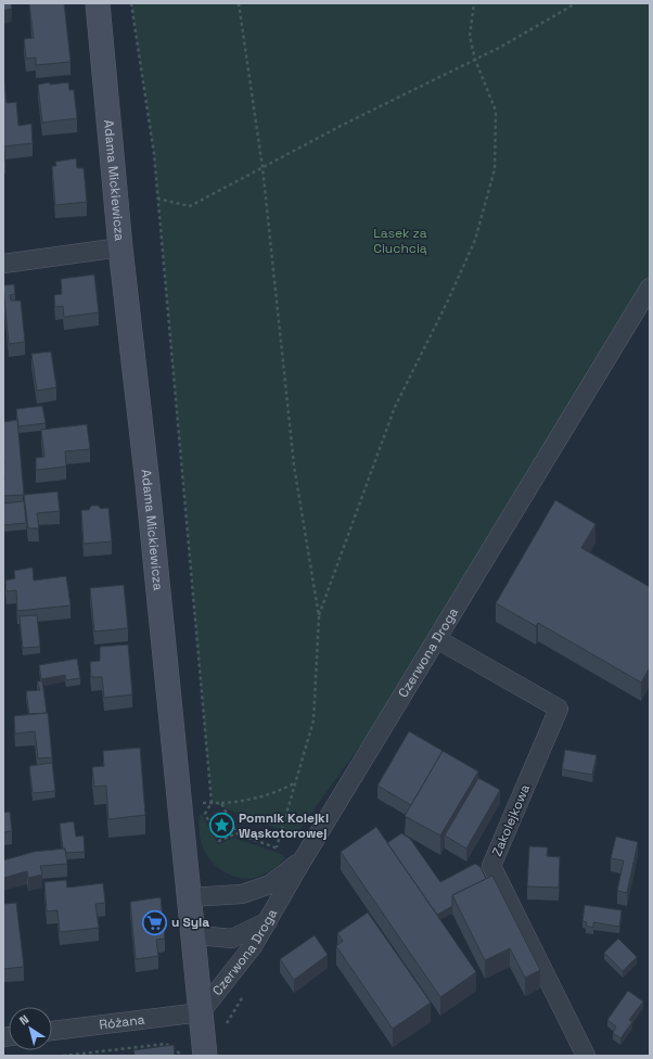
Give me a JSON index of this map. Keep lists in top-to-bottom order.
{
  "streets": {
    "main road": ["Adama Mickiewicza"],
    "street": ["Czerwona Droga", "Zakolejkowa", "Różana"]
  },
  "crossings": [
    ["Adama Mickiewicza", "Czerwona Droga"],
    ["Adama Mickiewicza", "Różana"],
    ["Czerwona Droga", "Zakolejkowa"],
    ["Czerwona Droga", "Różana"]
  ],
  "parks": ["Lasek za Ciuchcią"],
  "places": {
    "place": ["Pomnik Kolejki Wąskotorowej"],
    "supermarket": ["u Syla"]
  },
  "north": "top left"
}
